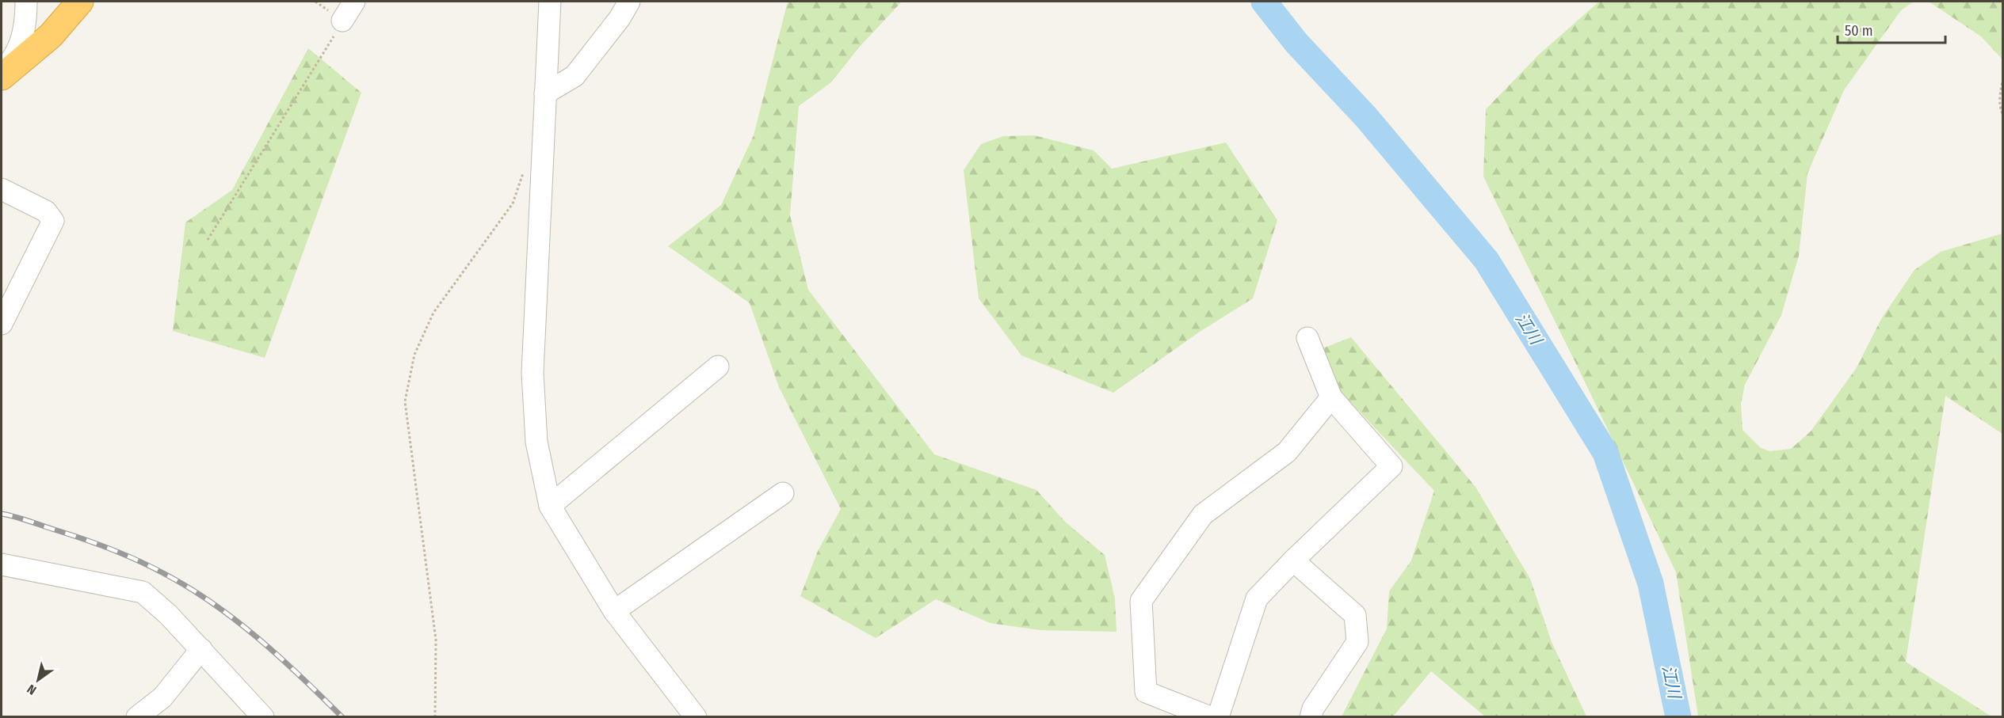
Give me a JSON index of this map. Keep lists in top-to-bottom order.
{
  "water": ["江川"],
  "scale_bar": "50 m",
  "north": "bottom left"
}
